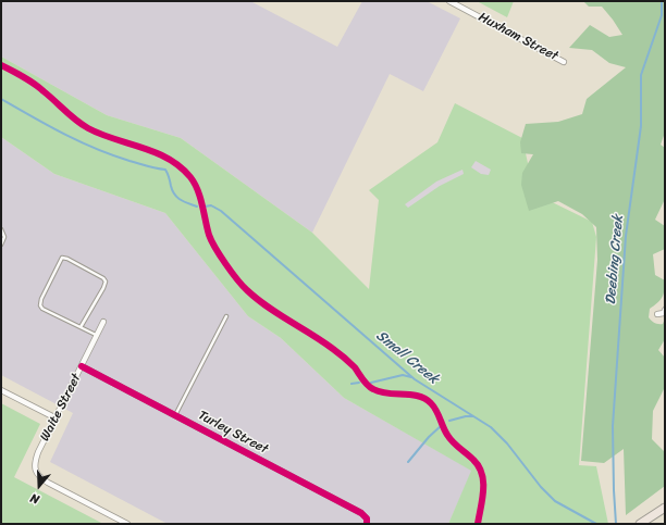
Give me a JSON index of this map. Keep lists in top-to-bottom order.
{
  "streets": {
    "street": ["Huxham Street", "Waite Street", "Turley Street"]
  },
  "crossings": [
    ["Waite Street", "Turley Street"]
  ],
  "water": ["Deebing Creek", "Small Creek"],
  "north": "bottom"
}
